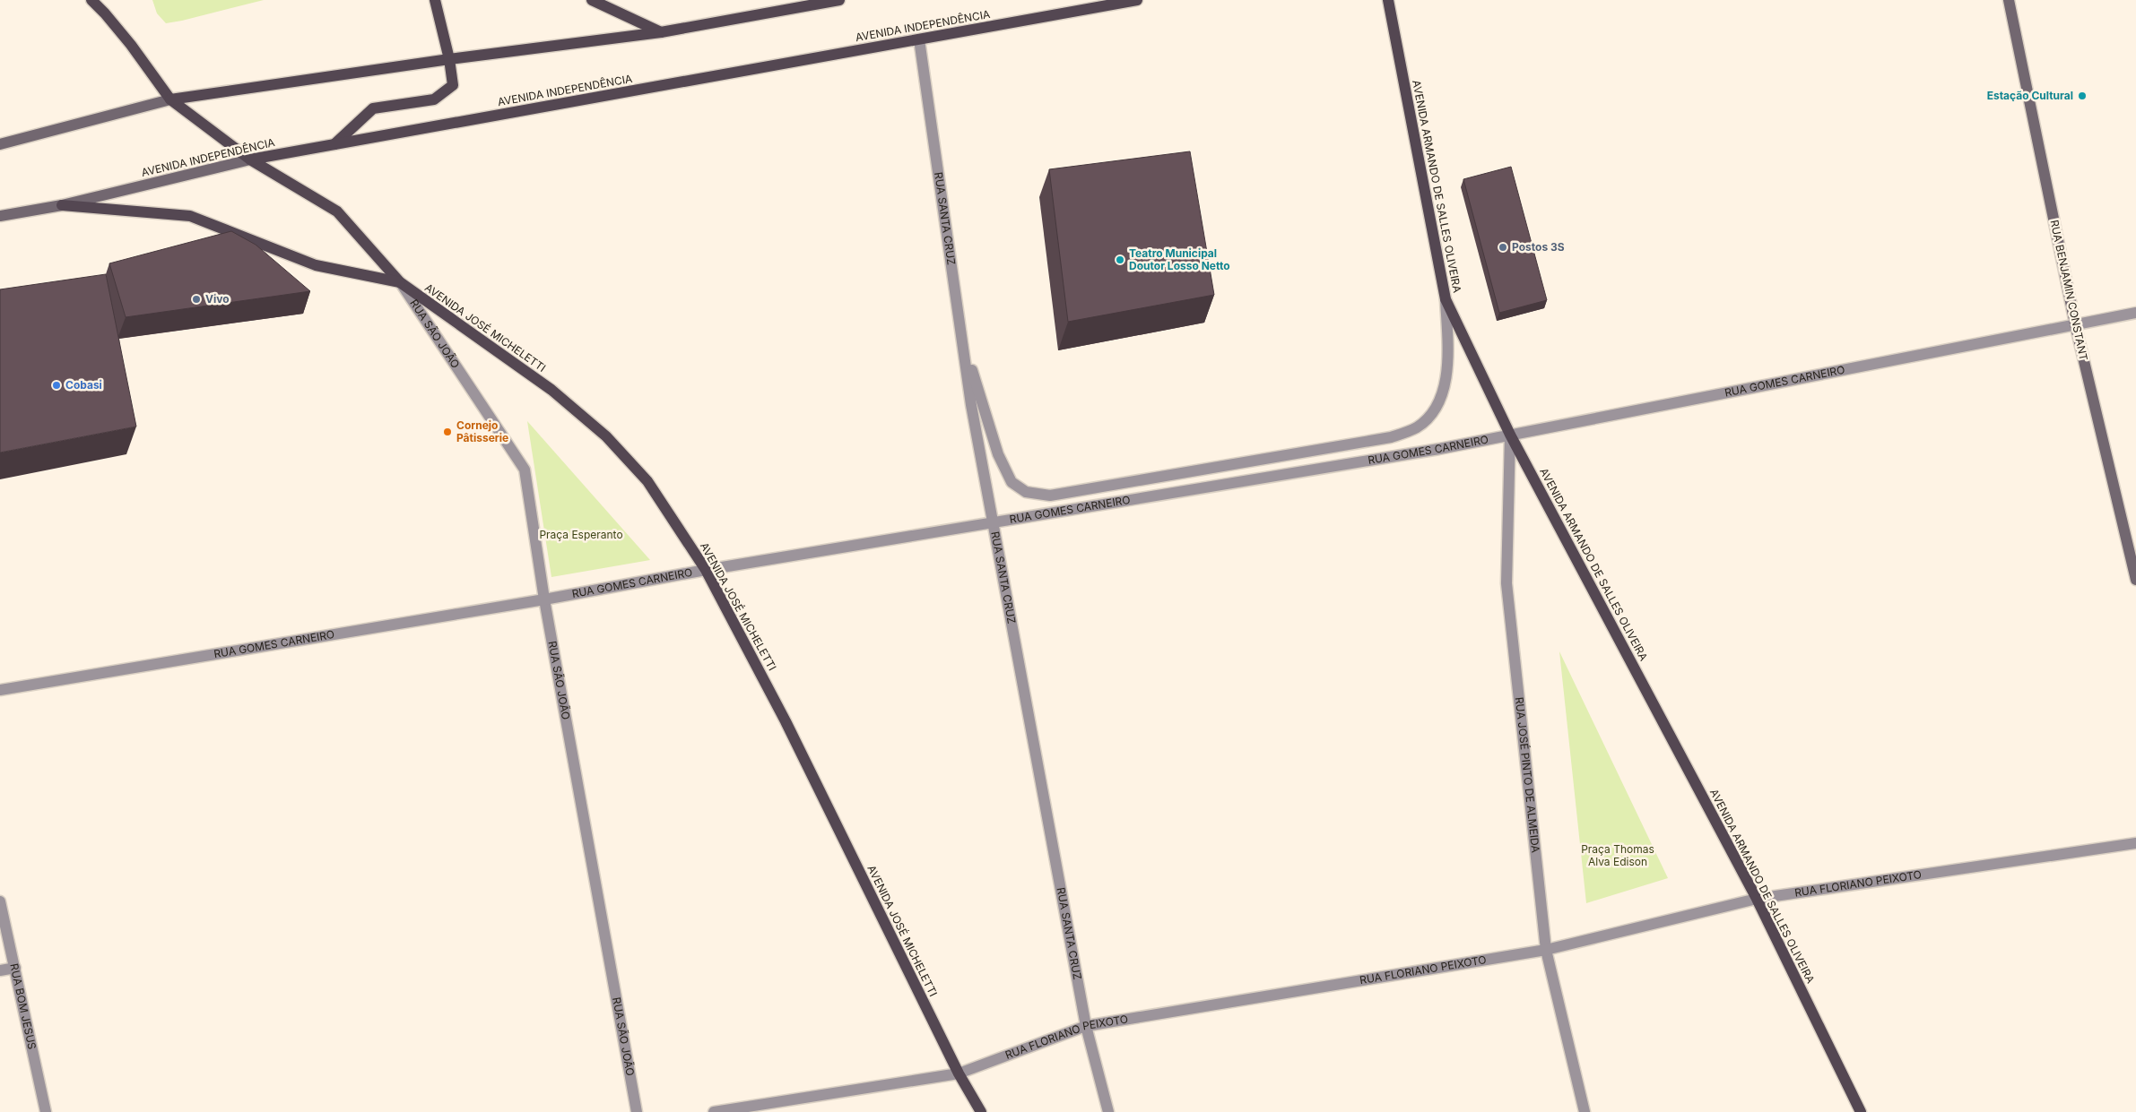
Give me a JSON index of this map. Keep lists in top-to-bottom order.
{
  "streets": {
    "main road": ["AVENIDA INDEPENDÊNCIA", "AVENIDA ARMANDO DE SALLES OLIVEIRA", "AVENIDA JOSÉ MICHELETTI"],
    "street": [
      "RUA SANTA CRUZ",
      "RUA BENJAMIN CONSTANT",
      "RUA SÃO JOÃO",
      "RUA GOMES CARNEIRO",
      "RUA JOSÉ PINTO DE ALMEIDA",
      "RUA FLORIANO PEIXOTO",
      "RUA BOM JESUS"
    ]
  },
  "crossings": [
    ["AVENIDA INDEPENDÊNCIA", "RUA SANTA CRUZ"],
    ["AVENIDA INDEPENDÊNCIA", "AVENIDA JOSÉ MICHELETTI"],
    ["AVENIDA ARMANDO DE SALLES OLIVEIRA", "RUA GOMES CARNEIRO"],
    ["AVENIDA ARMANDO DE SALLES OLIVEIRA", "RUA JOSÉ PINTO DE ALMEIDA"],
    ["AVENIDA ARMANDO DE SALLES OLIVEIRA", "RUA FLORIANO PEIXOTO"],
    ["RUA SANTA CRUZ", "RUA GOMES CARNEIRO"],
    ["RUA SANTA CRUZ", "RUA FLORIANO PEIXOTO"],
    ["RUA BENJAMIN CONSTANT", "RUA GOMES CARNEIRO"],
    ["AVENIDA JOSÉ MICHELETTI", "RUA SÃO JOÃO"],
    ["AVENIDA JOSÉ MICHELETTI", "RUA GOMES CARNEIRO"],
    ["AVENIDA JOSÉ MICHELETTI", "RUA FLORIANO PEIXOTO"],
    ["RUA SÃO JOÃO", "RUA GOMES CARNEIRO"],
    ["RUA GOMES CARNEIRO", "RUA JOSÉ PINTO DE ALMEIDA"],
    ["RUA JOSÉ PINTO DE ALMEIDA", "RUA FLORIANO PEIXOTO"]
  ],
  "parks": ["Praça Esperanto", "Praça Thomas Alva Edison"],
  "places": [
    "Estação Cultural",
    "Postos 3S",
    "Teatro Municipal Doutor Losso Netto",
    "Vivo",
    "Cobasi",
    "Cornejo Pâtisserie"
  ]
}
